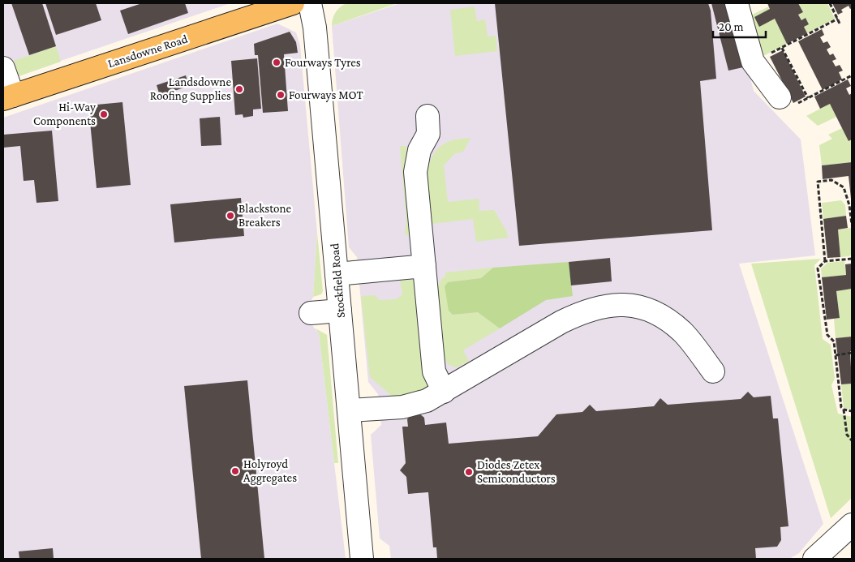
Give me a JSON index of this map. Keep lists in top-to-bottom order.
{
  "streets": {
    "main road": ["Lansdowne Road"],
    "street": ["Stockfield Road"]
  },
  "places": [
    "Fourways Tyres",
    "Landsdowne Roofing Supplies",
    "Fourways MOT",
    "Hi-Way Components",
    "Blackstone Breakers",
    "Holyroyd Aggregates",
    "Diodes Zetex Semiconductors"
  ],
  "scale_bar": "20 m"
}
